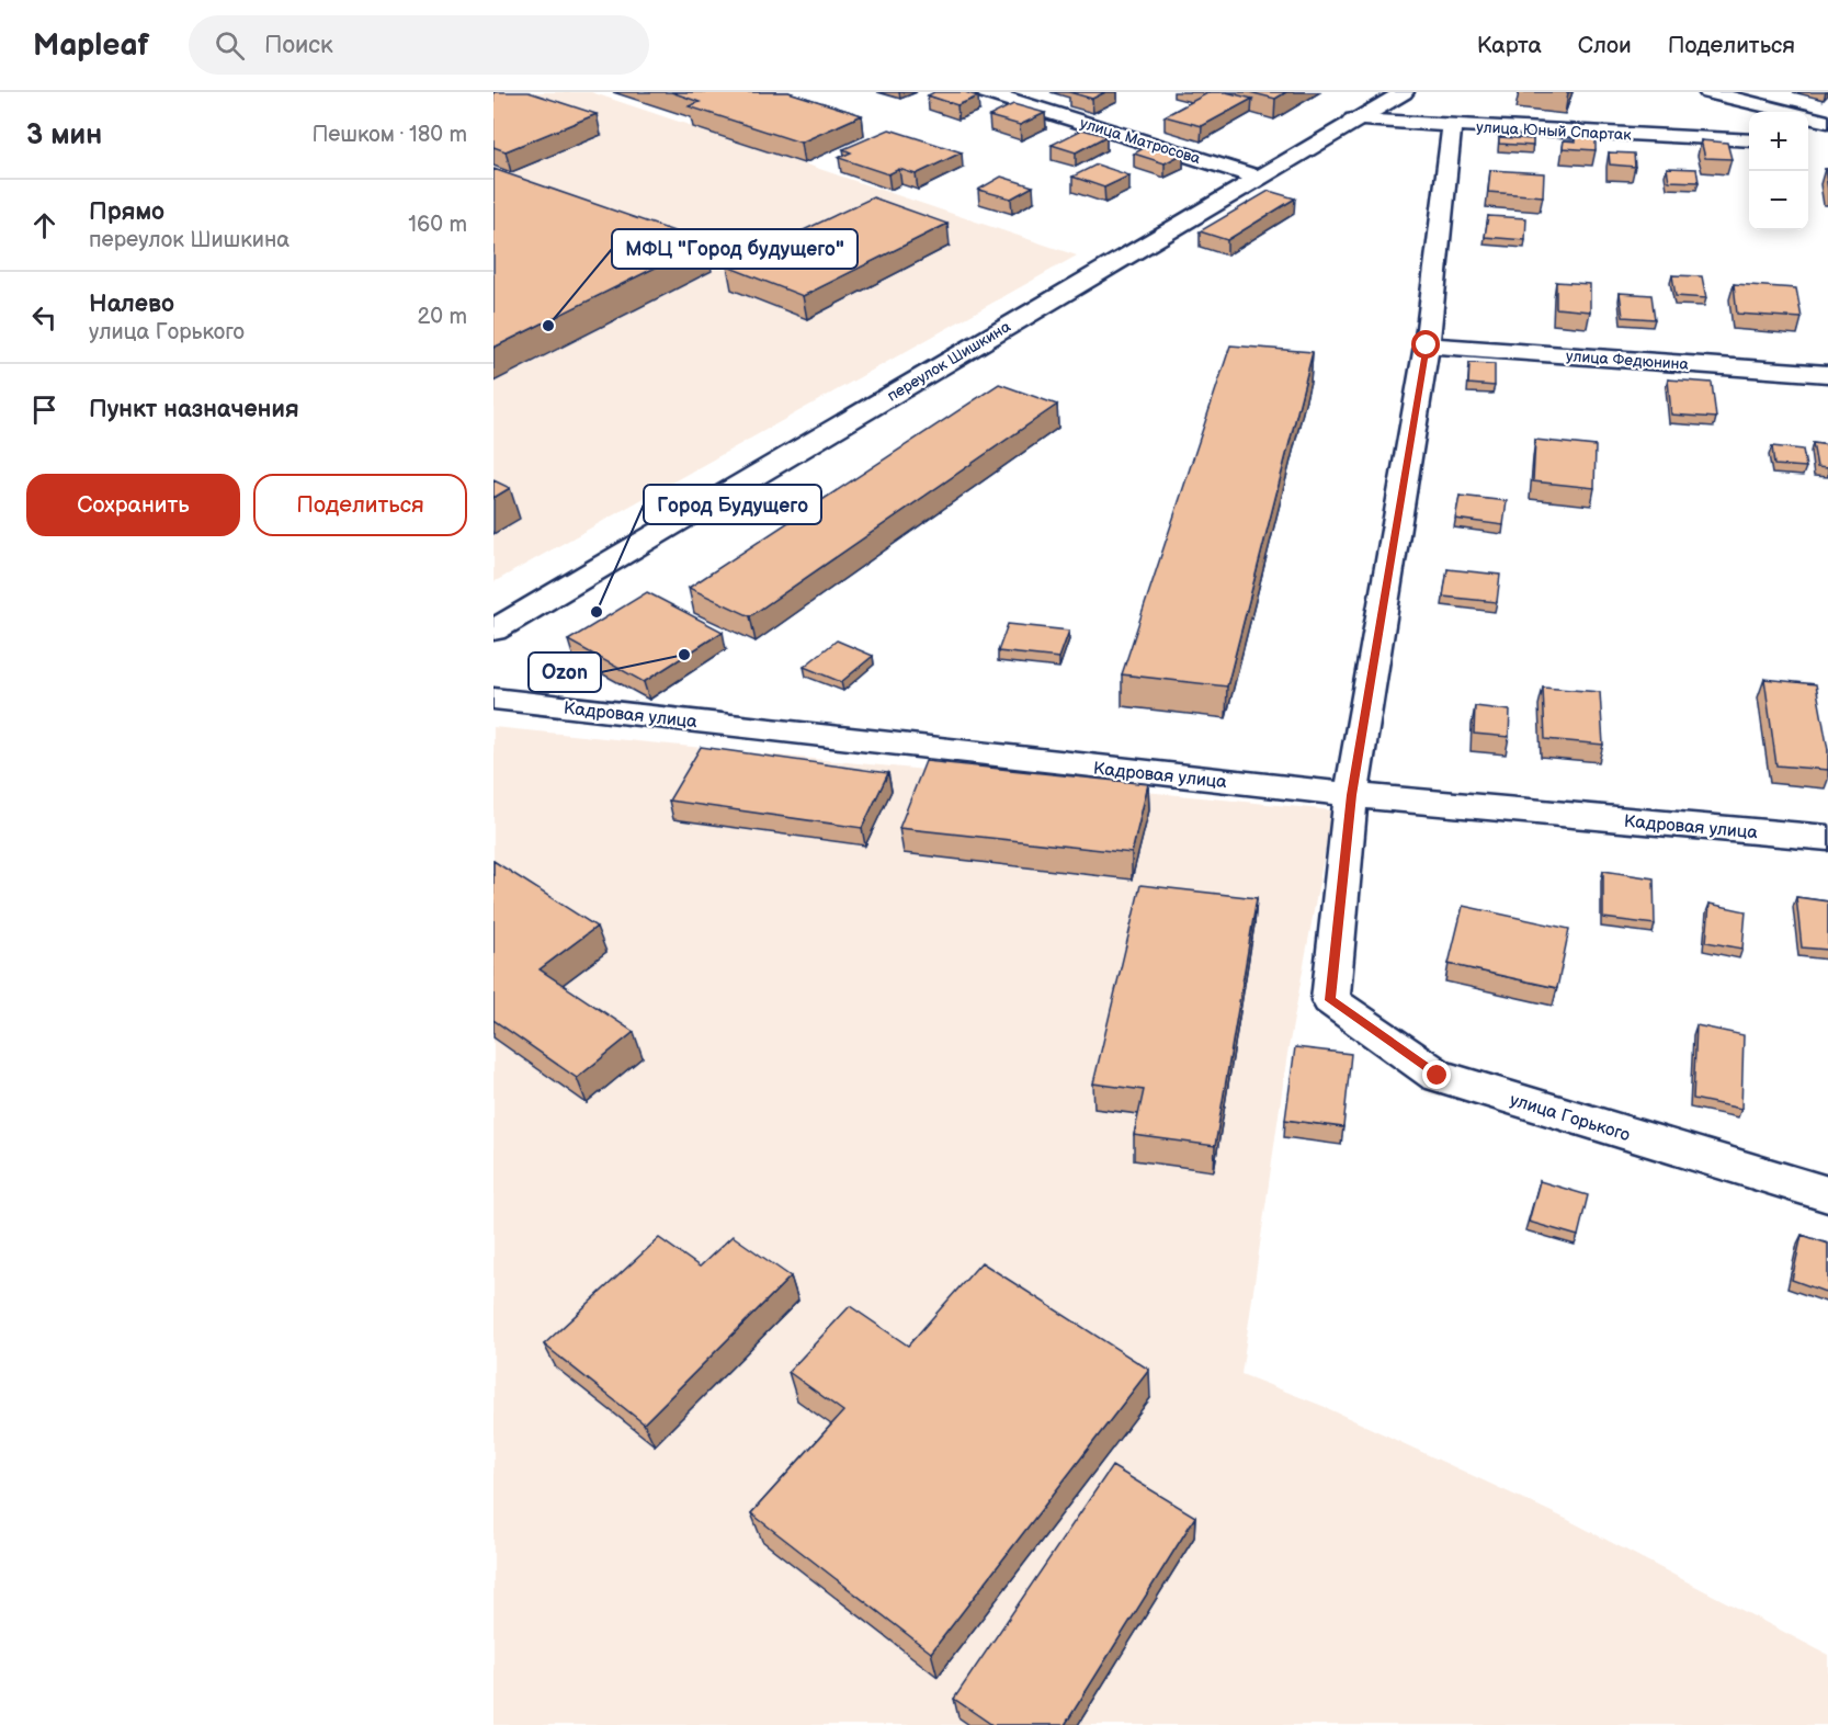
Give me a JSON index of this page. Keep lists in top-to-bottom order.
{
  "streets": {
    "street": [
      "улица Юный Спартак",
      "улица Матросова",
      "улица Федюнина",
      "переулок Шишкина",
      "Кадровая улица",
      "улица Горького"
    ]
  },
  "crossings": [
    ["улица Юный Спартак", "переулок Шишкина"],
    ["улица Матросова", "переулок Шишкина"],
    ["Кадровая улица", "улица Горького"]
  ],
  "places": ["МФЦ \"Город будущего\"", "Город Будущего", "Ozon"],
  "page": {
    "header": "Mapleaf",
    "search": "Поиск",
    "nav": ["Карта", "Слои", "Поделиться"],
    "heading": ["3 мин", "Пешком · 180 m"],
    "map_buttons": ["+", "−"],
    "list": [
      ["Прямо", "переулок Шишкина", "160 m"],
      ["Налево", "улица Горького", "20 m"],
      "Пункт назначения"
    ],
    "buttons": ["Сохранить", "Поделиться"]
  }
}
